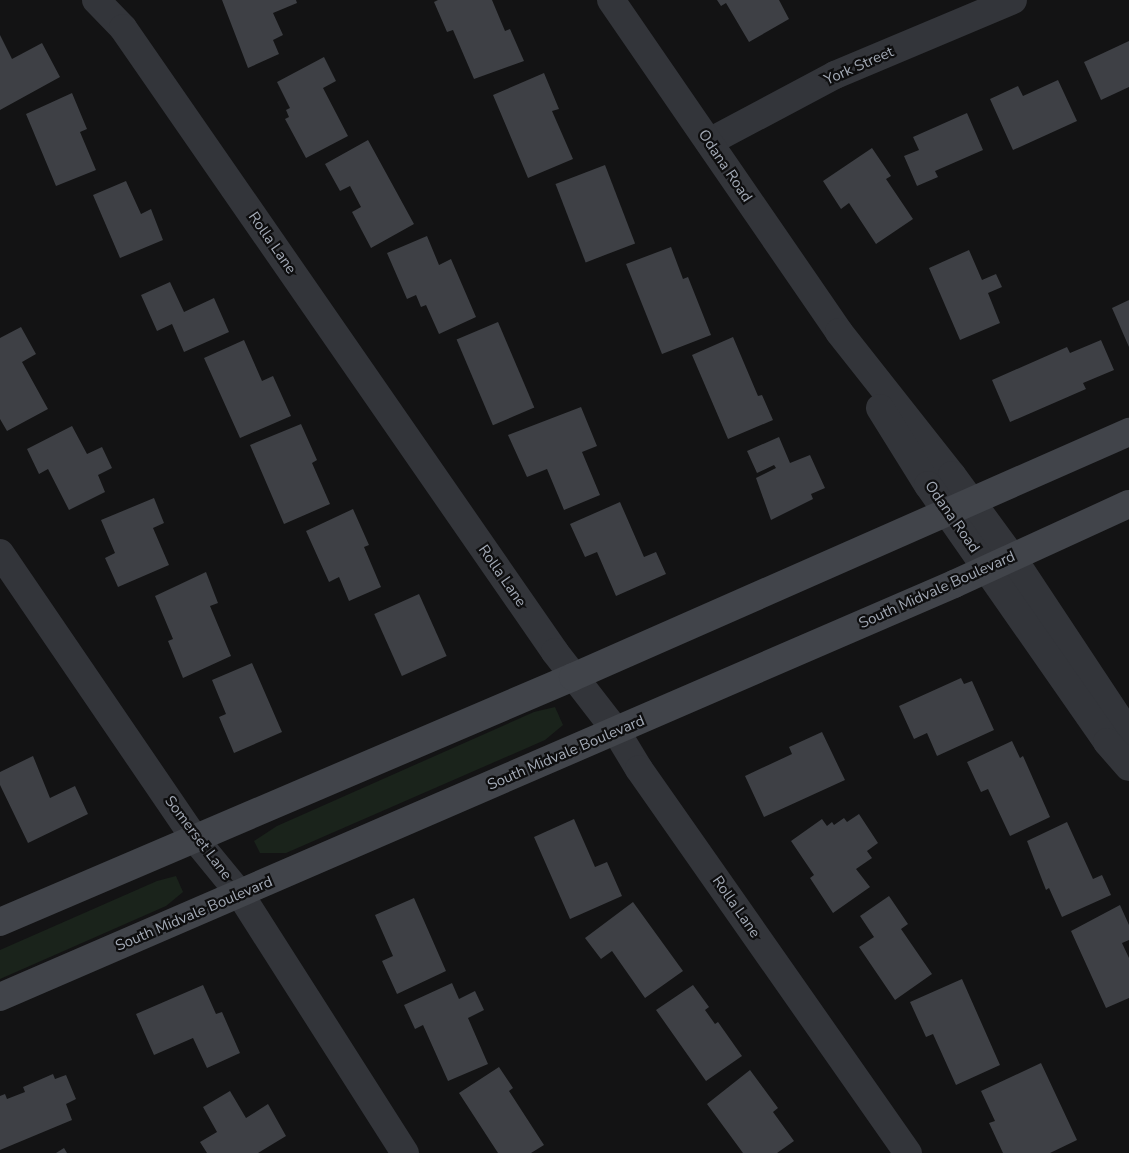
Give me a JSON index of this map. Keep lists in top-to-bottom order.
{
  "streets": {
    "main road": ["South Midvale Boulevard"],
    "street": [
      "York Street",
      "Odana Road",
      "Rolla Lane",
      "Somerset Lane"
    ]
  },
  "crossings": [
    ["York Street", "Odana Road"],
    ["Odana Road", "South Midvale Boulevard"],
    ["Rolla Lane", "South Midvale Boulevard"],
    ["South Midvale Boulevard", "Somerset Lane"]
  ]
}
